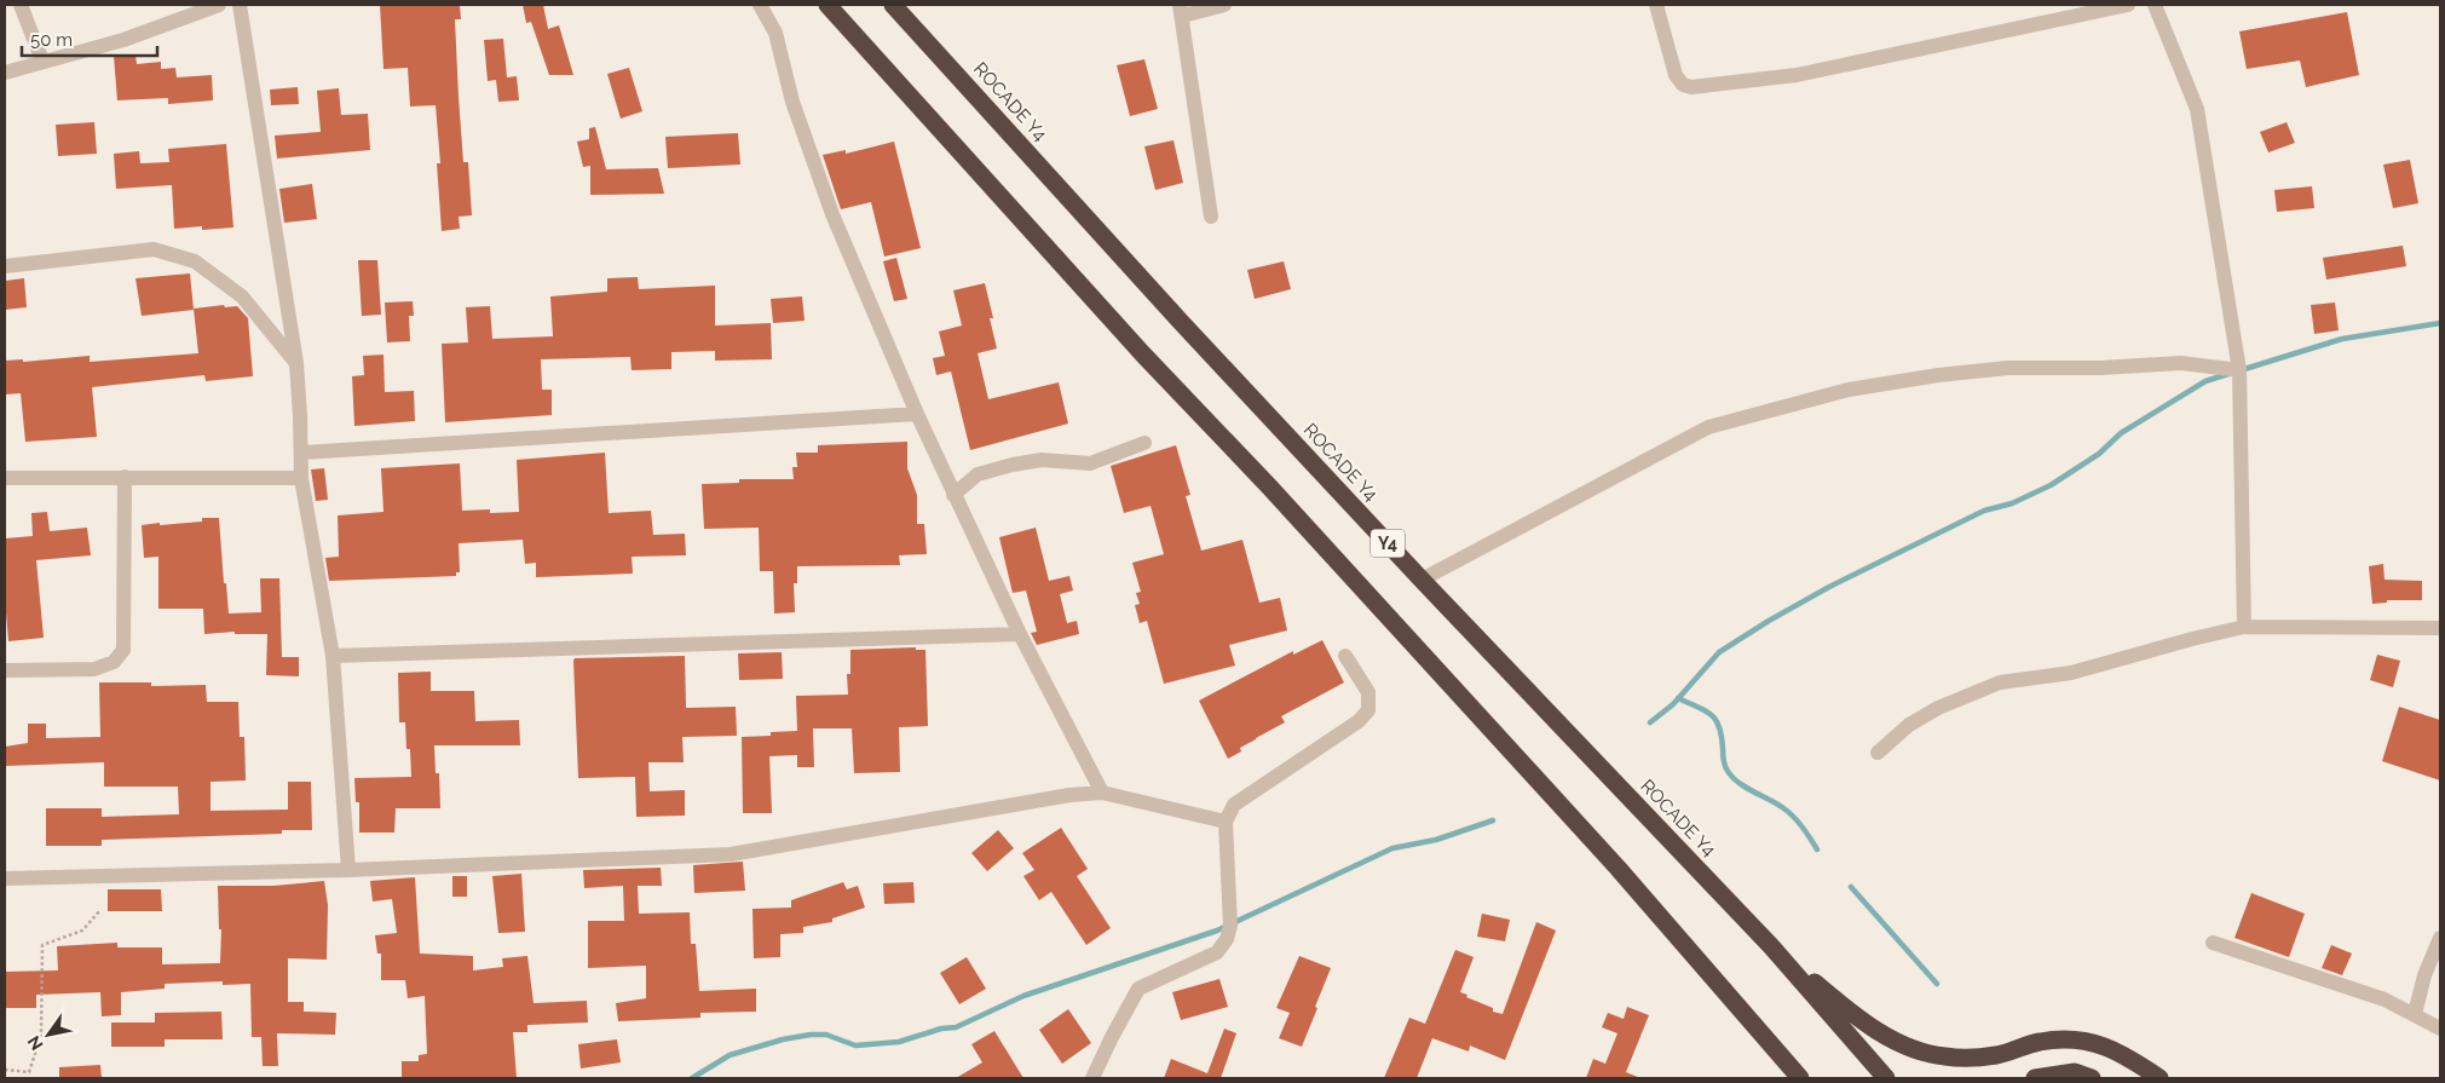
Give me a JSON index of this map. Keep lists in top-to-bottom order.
{
  "streets": {
    "highway": ["ROCADE Y4", "Y4"]
  },
  "scale_bar": "50 m",
  "north": "bottom left"
}
